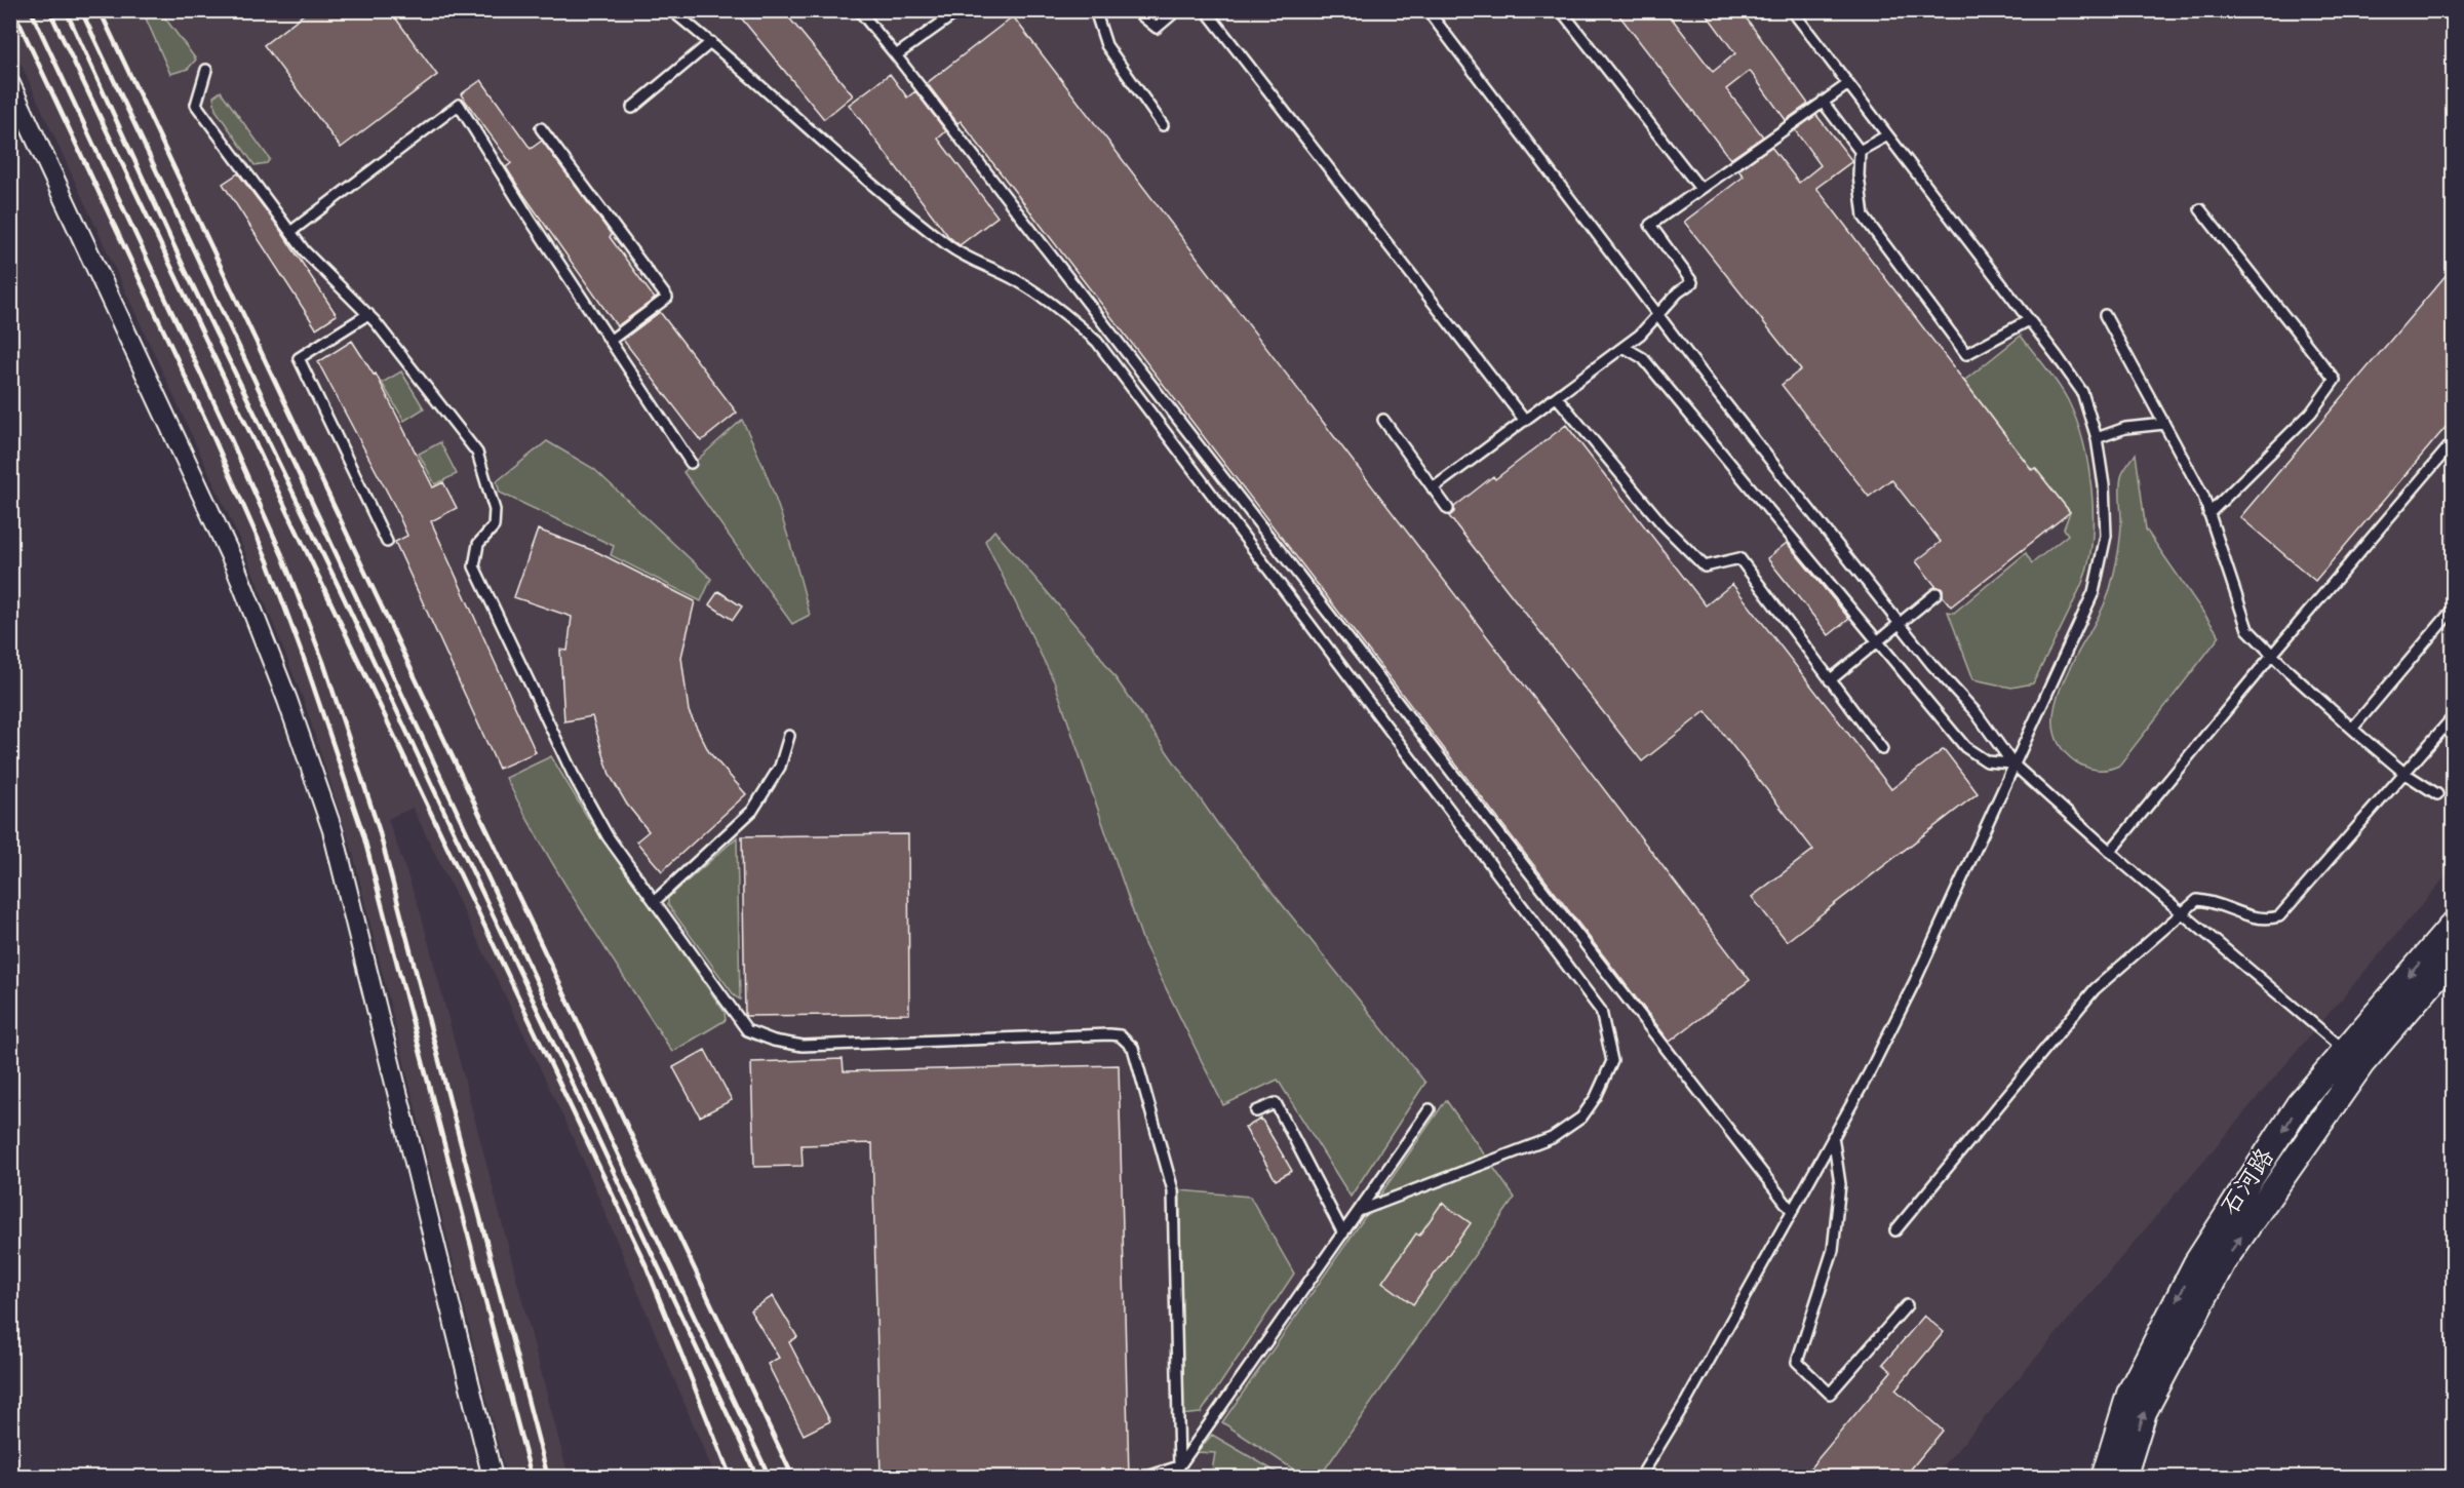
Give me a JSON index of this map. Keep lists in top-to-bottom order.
{
  "streets": {
    "main road": ["石河路"]
  }
}
